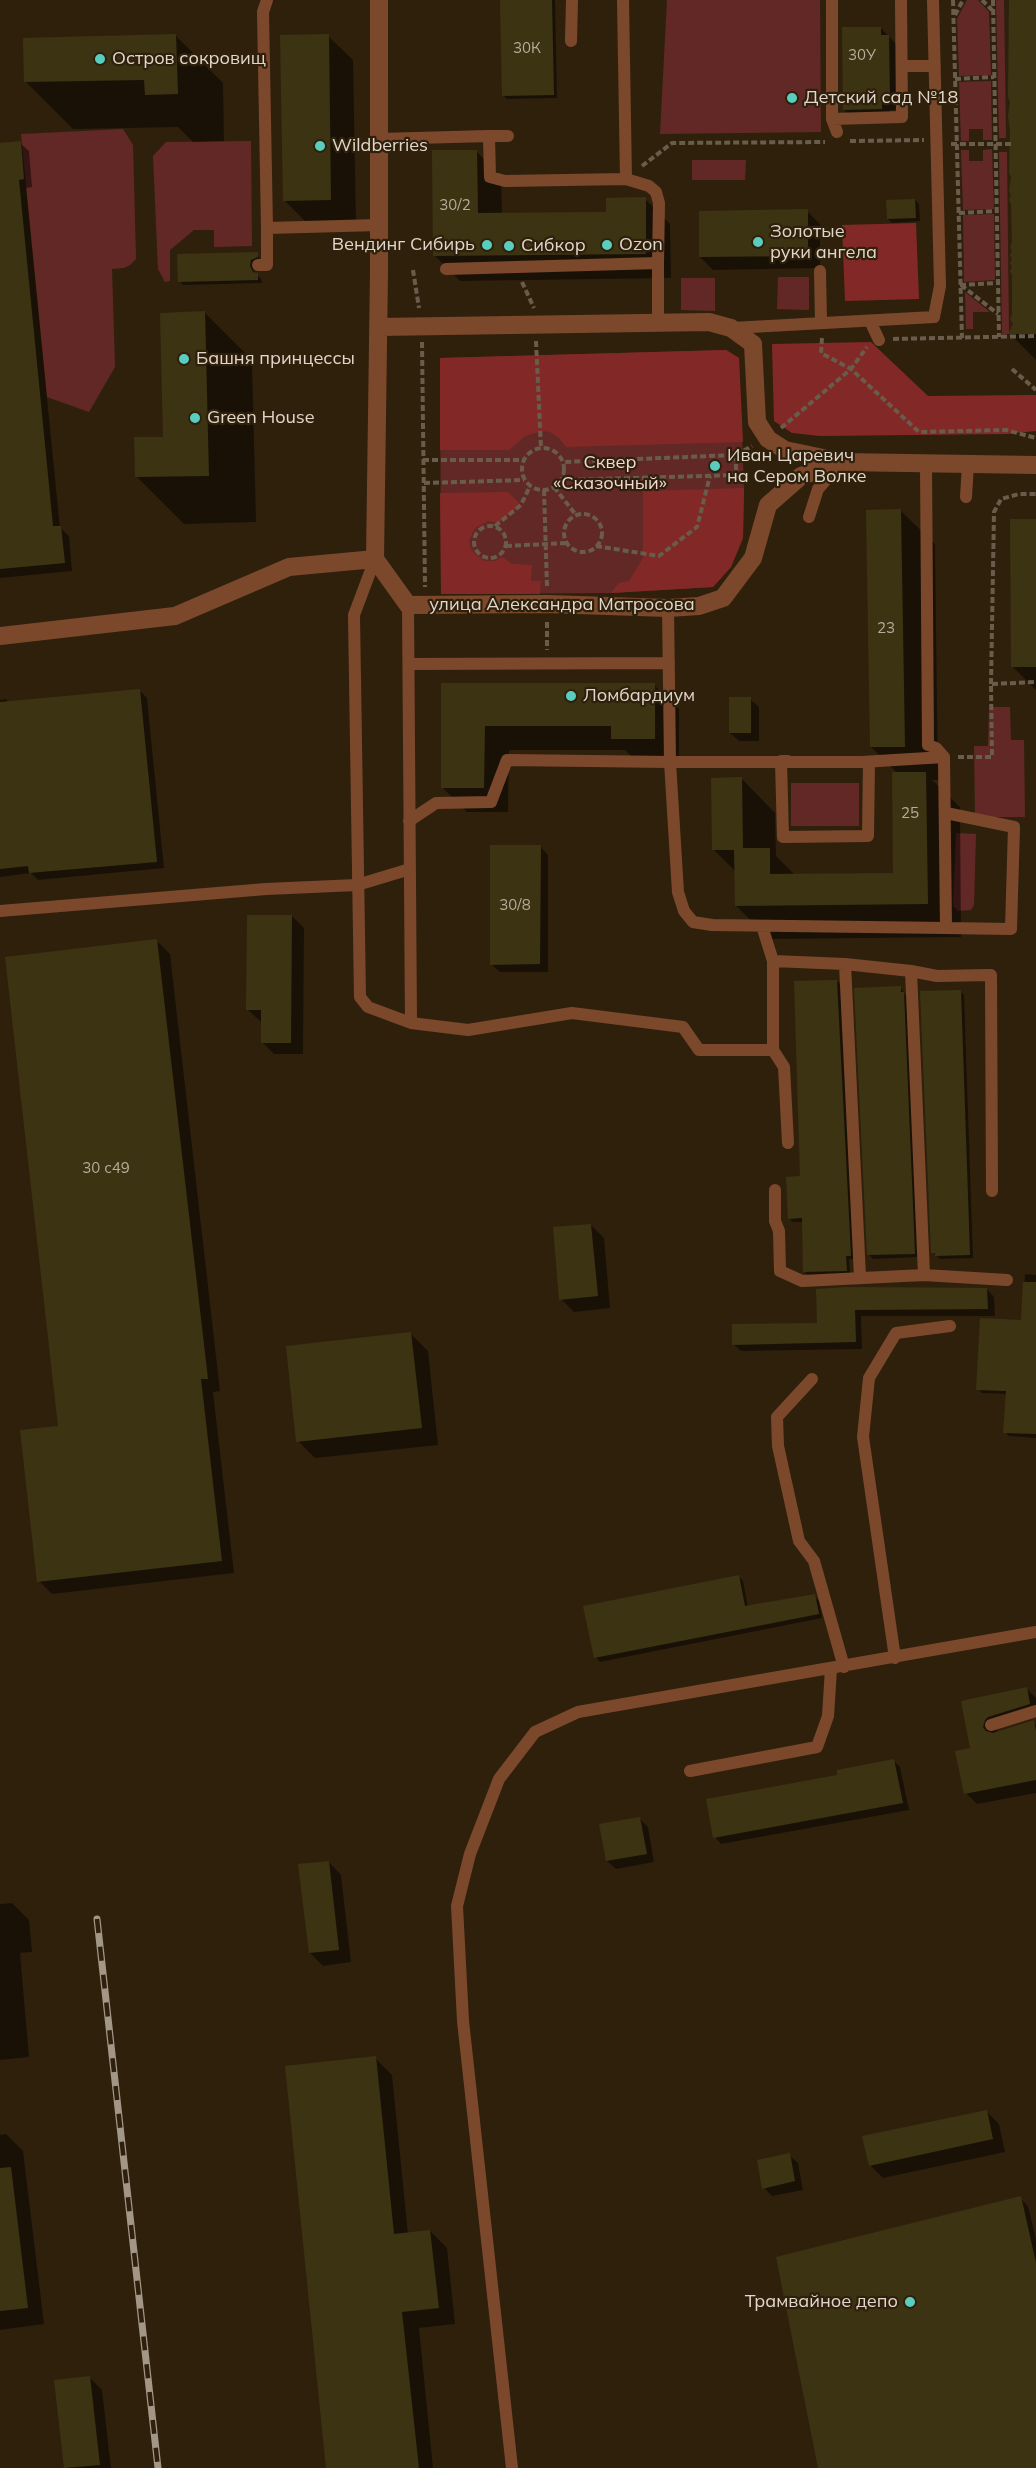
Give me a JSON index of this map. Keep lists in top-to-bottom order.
{
  "streets": {
    "street": ["улица Александра Матросова"]
  },
  "parks": ["Сквер «Сказочный»"],
  "places": [
    "Остров сокровищ",
    "Детский сад №18",
    "Wildberries",
    "Золотые руки ангела",
    "Вендинг Сибирь",
    "Ozon",
    "Сибкор",
    "Башня принцессы",
    "Green House",
    "Иван Царевич на Сером Волке",
    "Ломбардиум",
    "Трамвайное депо"
  ],
  "house_numbers": [
    "30К",
    "30У",
    "30/2",
    "23",
    "25",
    "30/8",
    "30 с49"
  ]
}
